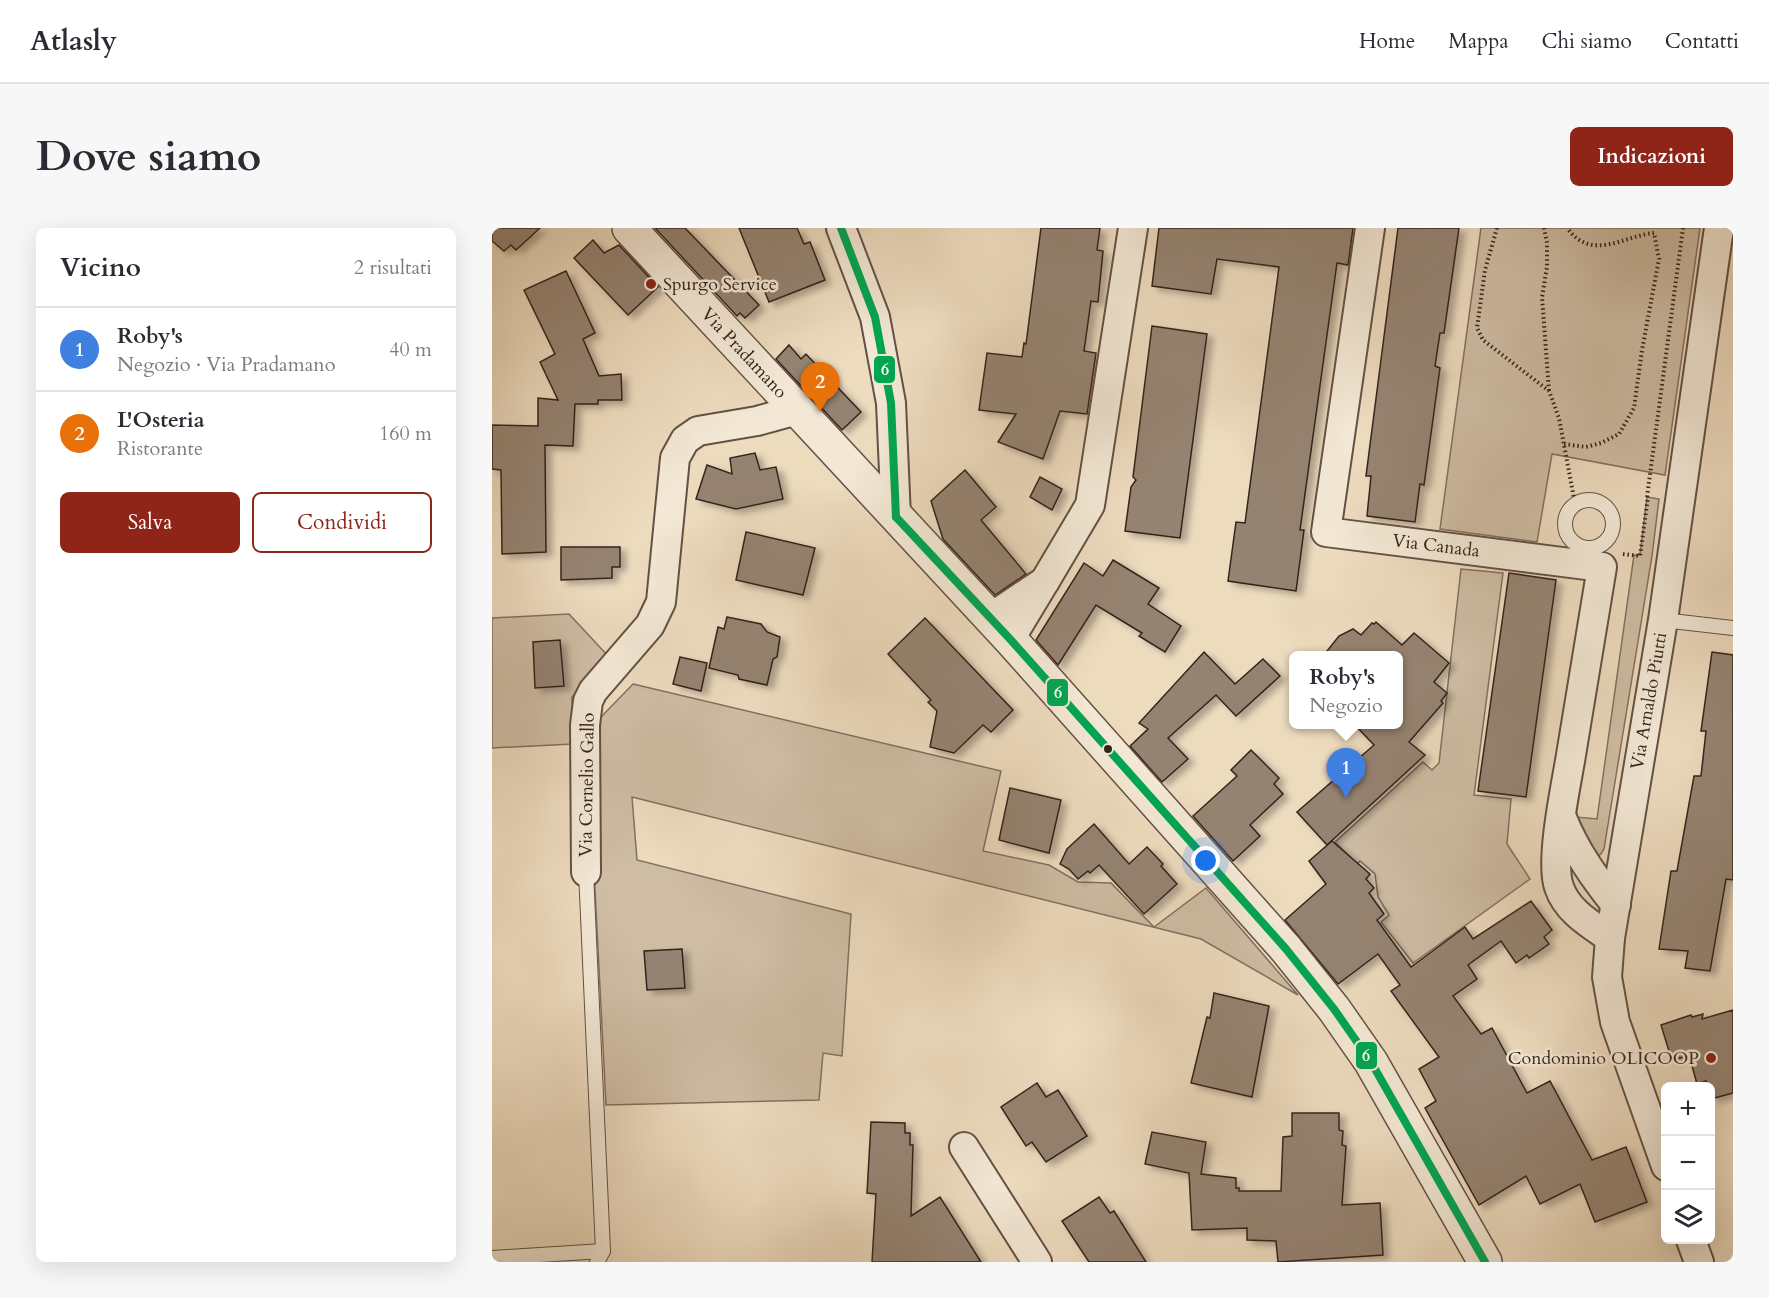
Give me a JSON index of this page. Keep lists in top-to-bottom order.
{
  "streets": {
    "street": [
      "Via Pradamano",
      "Via Canada",
      "Via Arnaldo Piutti",
      "Via Cornelio Gallo"
    ]
  },
  "crossings": [
    ["Via Pradamano", "Via Cornelio Gallo"]
  ],
  "places": ["Spurgo Service", "Condominio OLICOOP"],
  "lines": ["transit line 6"],
  "page": {
    "header": "Atlasly",
    "nav": [
      "Home",
      "Mappa",
      "Chi siamo",
      "Contatti"
    ],
    "buttons": [
      "Indicazioni",
      ["Salva", "Condividi"]
    ],
    "title": "Dove siamo",
    "heading": ["Vicino", "2 risultati"],
    "list": [
      {
        "mark": "1",
        "name": "Roby's",
        "note": "Negozio · Via Pradamano",
        "value": "40 m"
      },
      {
        "mark": "2",
        "name": "L'Osteria",
        "note": "Ristorante",
        "value": "160 m"
      }
    ],
    "pins": ["2", "1"],
    "popup": ["Roby's", "Negozio"],
    "map_buttons": ["+", "−"]
  }
}
